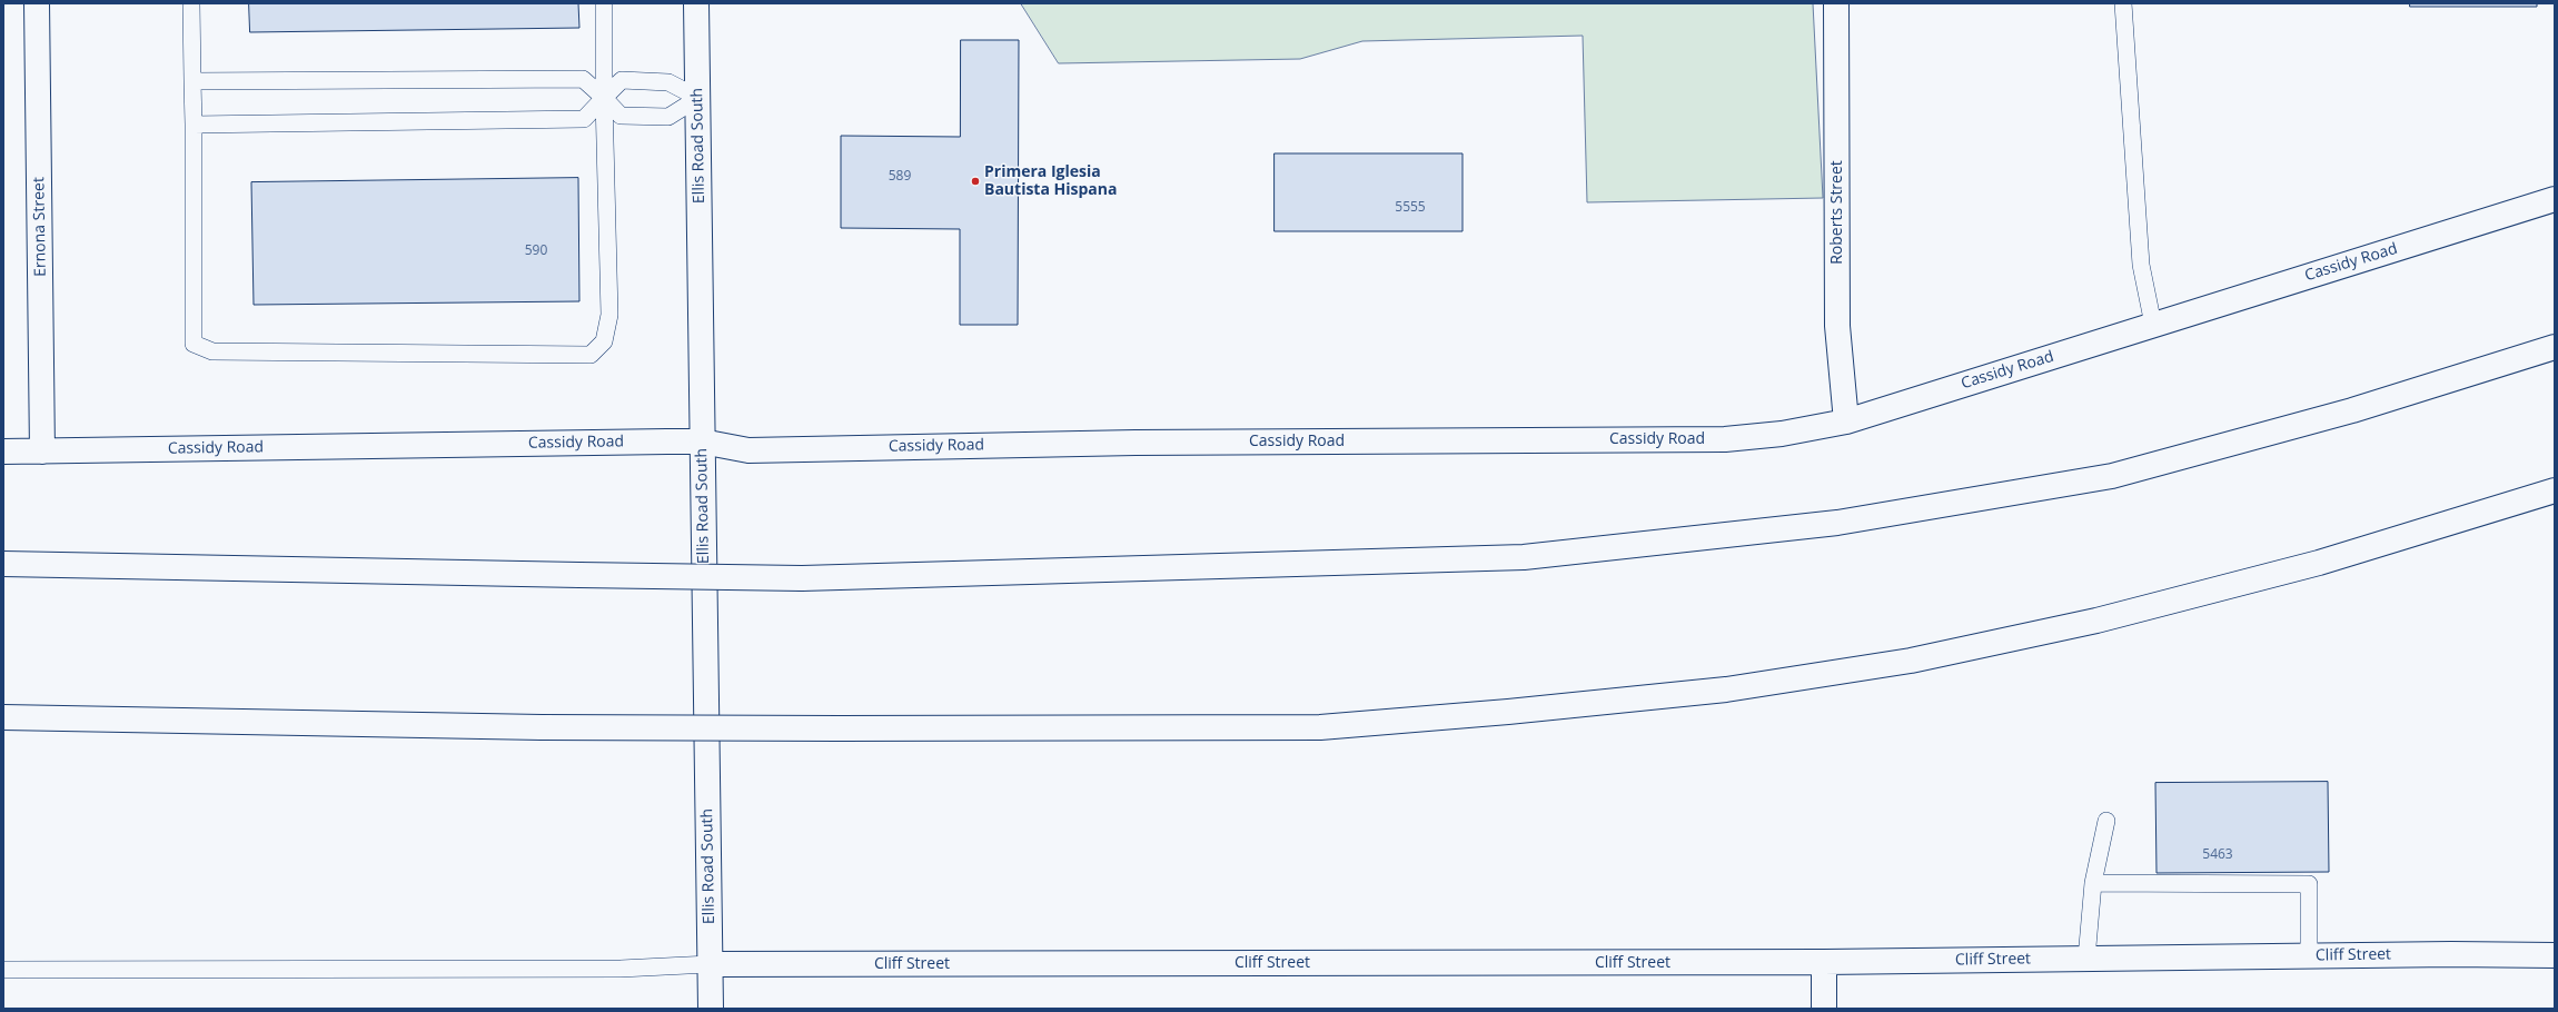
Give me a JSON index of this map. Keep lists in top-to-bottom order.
{
  "streets": {
    "main road": [
      "Ellis Road South",
      "Roberts Street",
      "Ernona Street",
      "Cassidy Road",
      "Cliff Street"
    ]
  },
  "crossings": [
    ["Ellis Road South", "Cassidy Road"],
    ["Ellis Road South", "Cliff Street"],
    ["Roberts Street", "Cassidy Road"],
    ["Ernona Street", "Cassidy Road"]
  ],
  "places": ["Primera Iglesia Bautista Hispana"],
  "house_numbers": [
    "589",
    "5555",
    "590",
    "5463"
  ]
}
